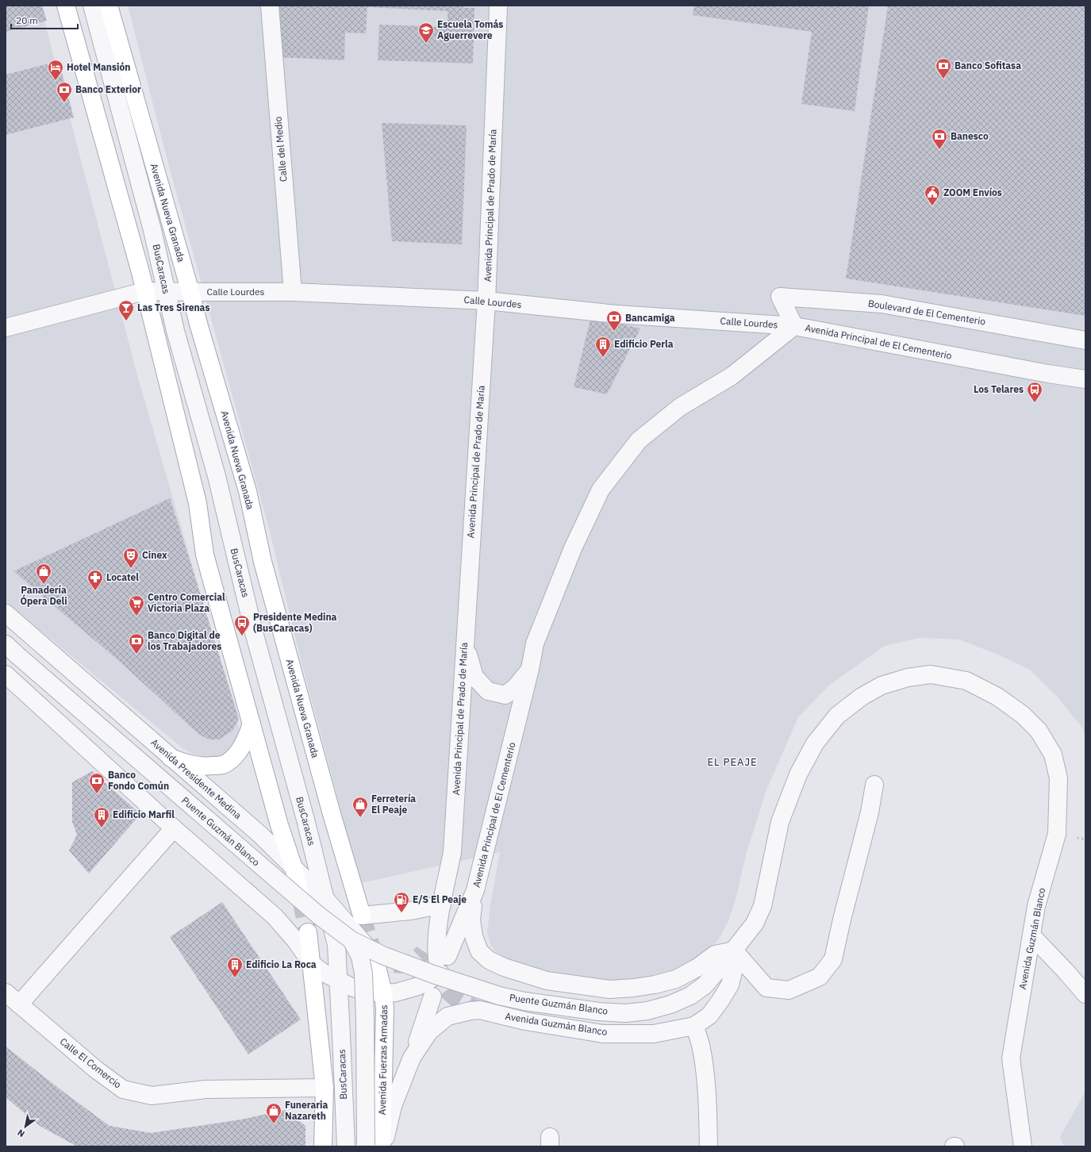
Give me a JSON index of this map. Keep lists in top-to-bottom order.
{
  "streets": {
    "main road": ["Avenida Nueva Granada", "Avenida Fuerzas Armadas"],
    "street": [
      "Calle del Medio",
      "Avenida Principal de Prado de María",
      "BusCaracas",
      "Calle Lourdes",
      "Boulevard de El Cementerio",
      "Avenida Principal de El Cementerio",
      "Avenida Presidente Medina",
      "Puente Guzmán Blanco",
      "Avenida Guzmán Blanco",
      "Calle El Comercio"
    ]
  },
  "crossings": [
    ["Calle del Medio", "Calle Lourdes"],
    ["Avenida Principal de Prado de María", "Calle Lourdes"],
    ["Avenida Principal de Prado de María", "Avenida Principal de El Cementerio"],
    ["Avenida Nueva Granada", "Calle Lourdes"],
    ["BusCaracas", "Calle Lourdes"],
    ["BusCaracas", "Avenida Presidente Medina"],
    ["Calle Lourdes", "Boulevard de El Cementerio"],
    ["Calle Lourdes", "Avenida Principal de El Cementerio"],
    ["Boulevard de El Cementerio", "Avenida Principal de El Cementerio"],
    ["Avenida Presidente Medina", "Avenida Fuerzas Armadas"],
    ["Puente Guzmán Blanco", "Avenida Guzmán Blanco"],
    ["Puente Guzmán Blanco", "Avenida Fuerzas Armadas"]
  ],
  "districts": ["EL PEAJE"],
  "places": {
    "school or university": ["Escuela Tomás Aguerrevere"],
    "bank": [
      "Banco Sofitasa",
      "Banco Exterior",
      "Banesco",
      "Bancamiga",
      "Banco Digital de los Trabajadores",
      "Banco Fondo Común"
    ],
    "hotel": ["Hotel Mansión"],
    "public building": ["ZOOM Envíos"],
    "bar": ["Las Tres Sirenas"],
    "building": ["Edificio Perla", "Edificio Marfil", "Edificio La Roca"],
    "bus stop": ["Los Telares", "Presidente Medina (BusCaracas)"],
    "theatre": ["Cinex"],
    "shop": ["Panadería Ópera Deli", "Ferretería El Peaje", "Funeraria Nazareth"],
    "pharmacy": ["Locatel"],
    "supermarket": ["Centro Comercial Victoria Plaza"],
    "fuel station": ["E/S El Peaje"]
  },
  "scale_bar": "20 m",
  "north": "bottom left"
}
